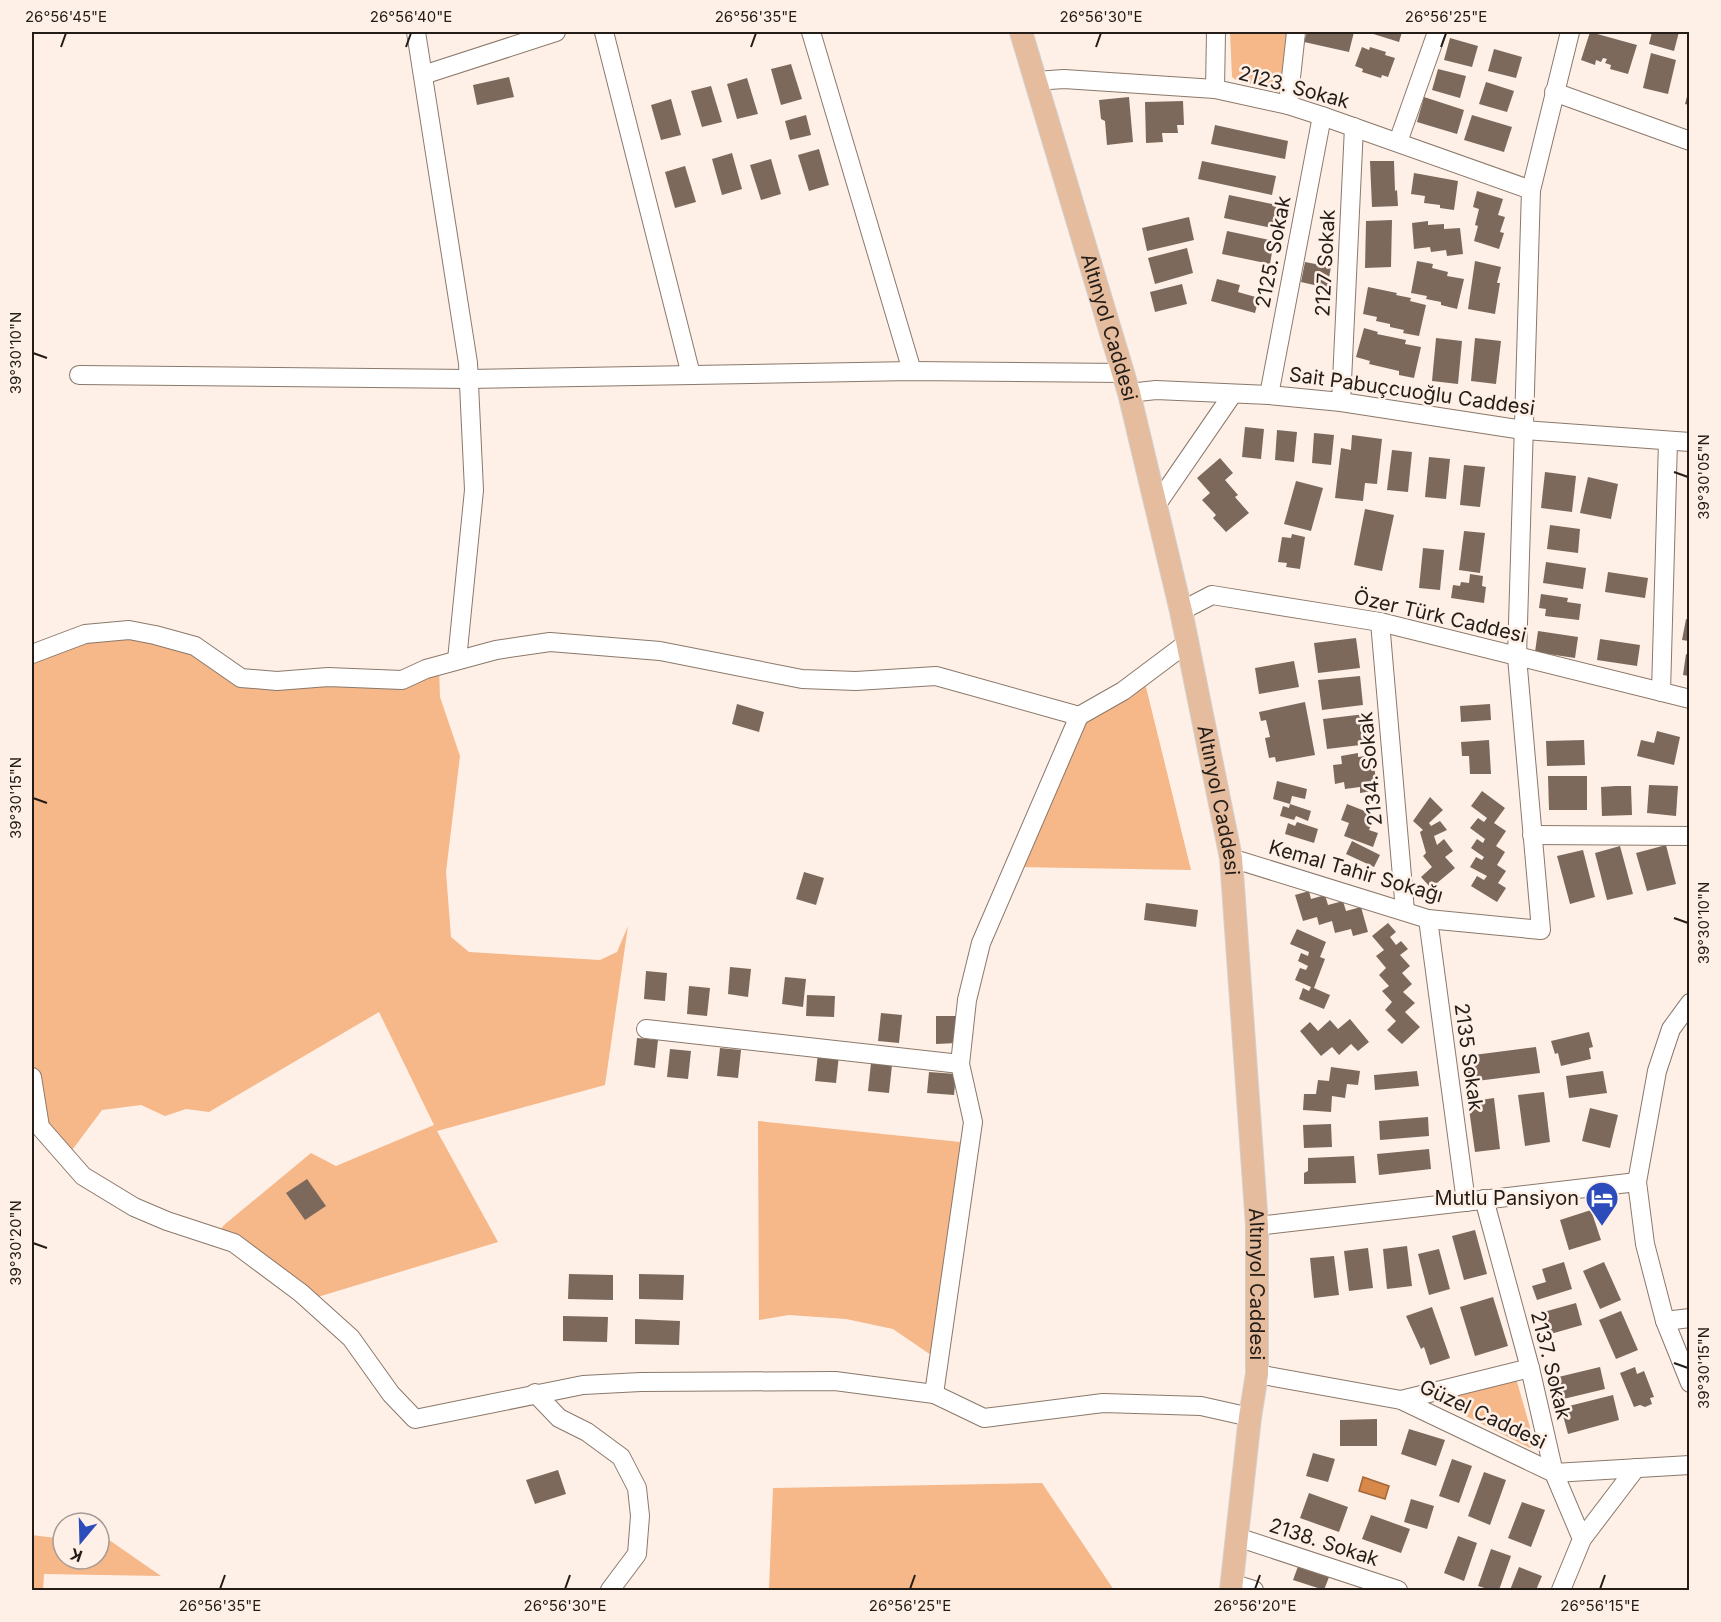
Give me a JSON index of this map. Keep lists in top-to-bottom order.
{
  "streets": {
    "main road": ["Altınyol Caddesi"],
    "street": [
      "2123. Sokak",
      "2125. Sokak",
      "2127 Sokak",
      "Sait Pabuçcuoğlu Caddesi",
      "Özer Türk Caddesi",
      "2134. Sokak",
      "Kemal Tahir Sokağı",
      "2135 Sokak",
      "2137. Sokak",
      "Güzel Caddesi",
      "2138. Sokak"
    ]
  },
  "crossings": [
    ["2123. Sokak", "2125. Sokak"],
    ["2123. Sokak", "2127 Sokak"],
    ["2123. Sokak", "Altınyol Caddesi"],
    ["2125. Sokak", "Sait Pabuçcuoğlu Caddesi"],
    ["2127 Sokak", "Sait Pabuçcuoğlu Caddesi"],
    ["Altınyol Caddesi", "Sait Pabuçcuoğlu Caddesi"],
    ["Altınyol Caddesi", "Özer Türk Caddesi"],
    ["Altınyol Caddesi", "Kemal Tahir Sokağı"],
    ["Altınyol Caddesi", "Güzel Caddesi"],
    ["Altınyol Caddesi", "2138. Sokak"],
    ["Özer Türk Caddesi", "2134. Sokak"],
    ["2134. Sokak", "Kemal Tahir Sokağı"],
    ["Kemal Tahir Sokağı", "2135 Sokak"],
    ["2137. Sokak", "Güzel Caddesi"]
  ],
  "places": {
    "hotel": ["Mutlu Pansiyon"]
  },
  "north": "bottom",
  "coordinates": [
    "26°56'45\"E",
    "26°56'40\"E",
    "26°56'35\"E",
    "26°56'30\"E",
    "26°56'25\"E",
    "39°30'10\"N",
    "39°30'05\"N",
    "39°30'15\"N",
    "39°30'20\"N",
    "26°56'20\"E",
    "26°56'15\"E"
  ]
}
